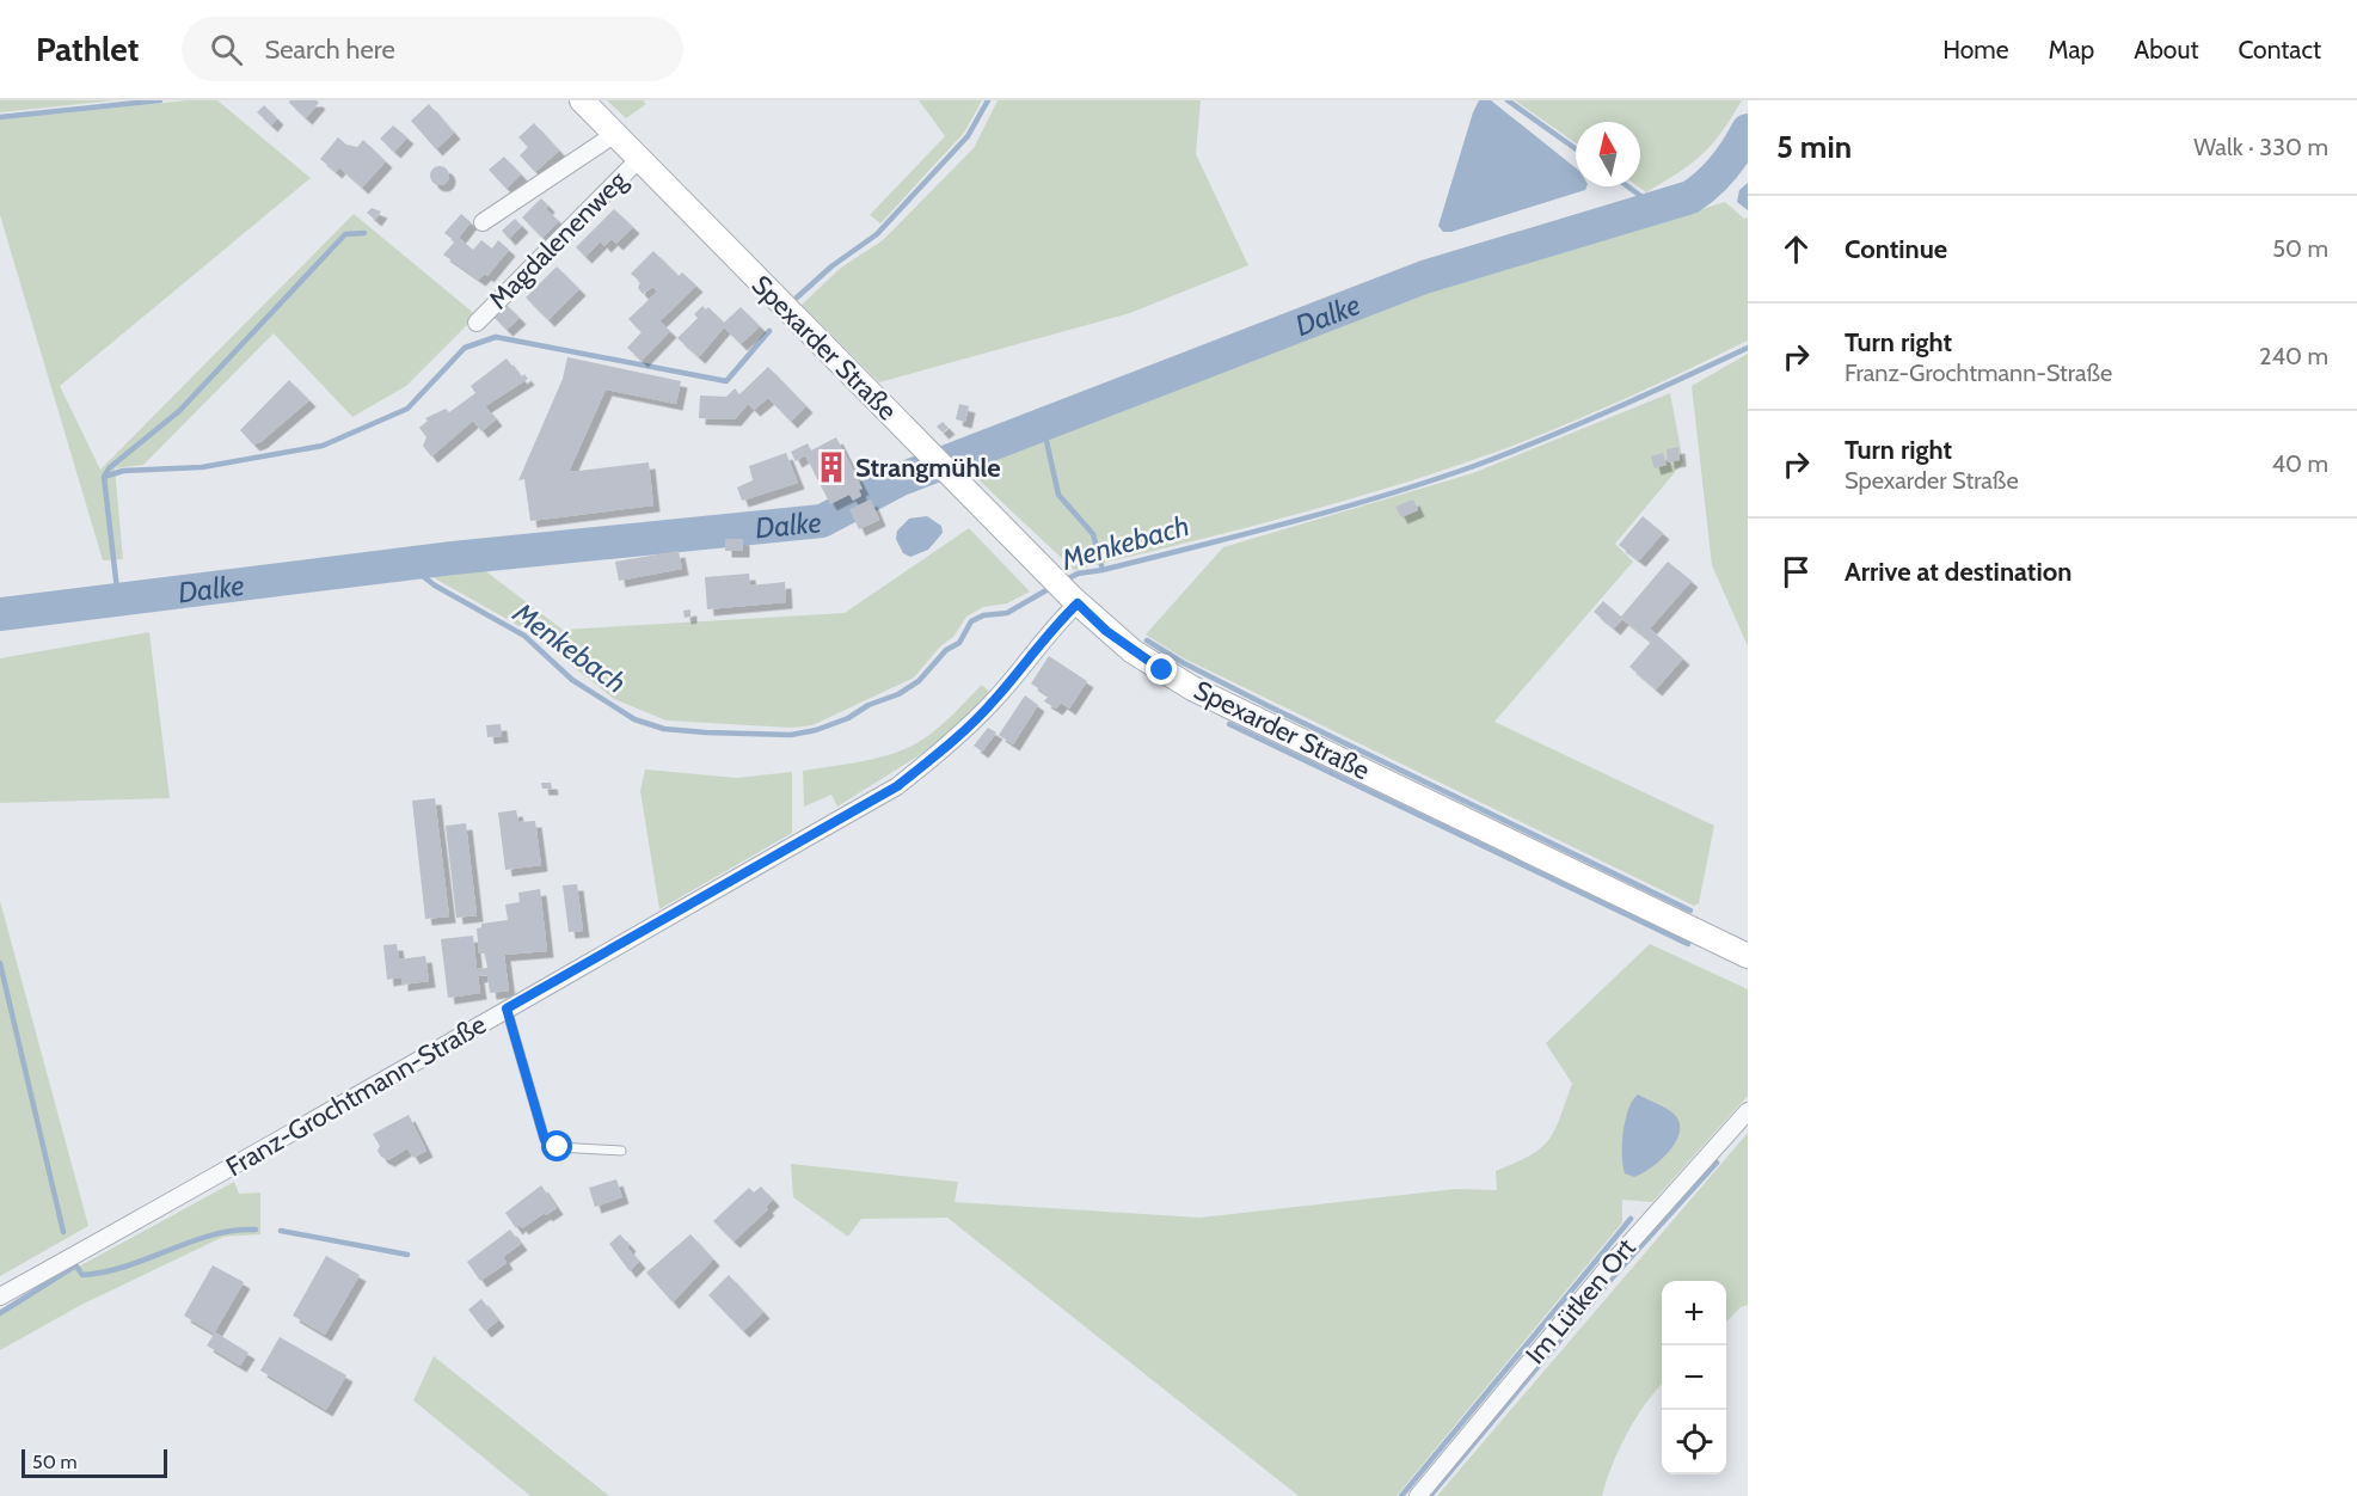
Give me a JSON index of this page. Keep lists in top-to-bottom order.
{
  "streets": {
    "main road": ["Spexarder Straße"],
    "street": ["Magdalenenweg", "Franz-Grochtmann-Straße", "Im Lütken Ort"]
  },
  "crossings": [
    ["Magdalenenweg", "Spexarder Straße"],
    ["Spexarder Straße", "Franz-Grochtmann-Straße"]
  ],
  "water": ["Dalke", "Menkebach"],
  "places": {
    "building": ["Strangmühle"]
  },
  "scale_bar": "50 m",
  "north": "top",
  "page": {
    "header": "Pathlet",
    "search": "Search here",
    "nav": [
      "Home",
      "Map",
      "About",
      "Contact"
    ],
    "heading": ["5 min", "Walk · 330 m"],
    "list": [
      ["Continue", "50 m"],
      ["Turn right", "Franz-Grochtmann-Straße", "240 m"],
      ["Turn right", "Spexarder Straße", "40 m"],
      "Arrive at destination"
    ],
    "map_buttons": ["+", "−"],
    "scale": "50 m"
  }
}
